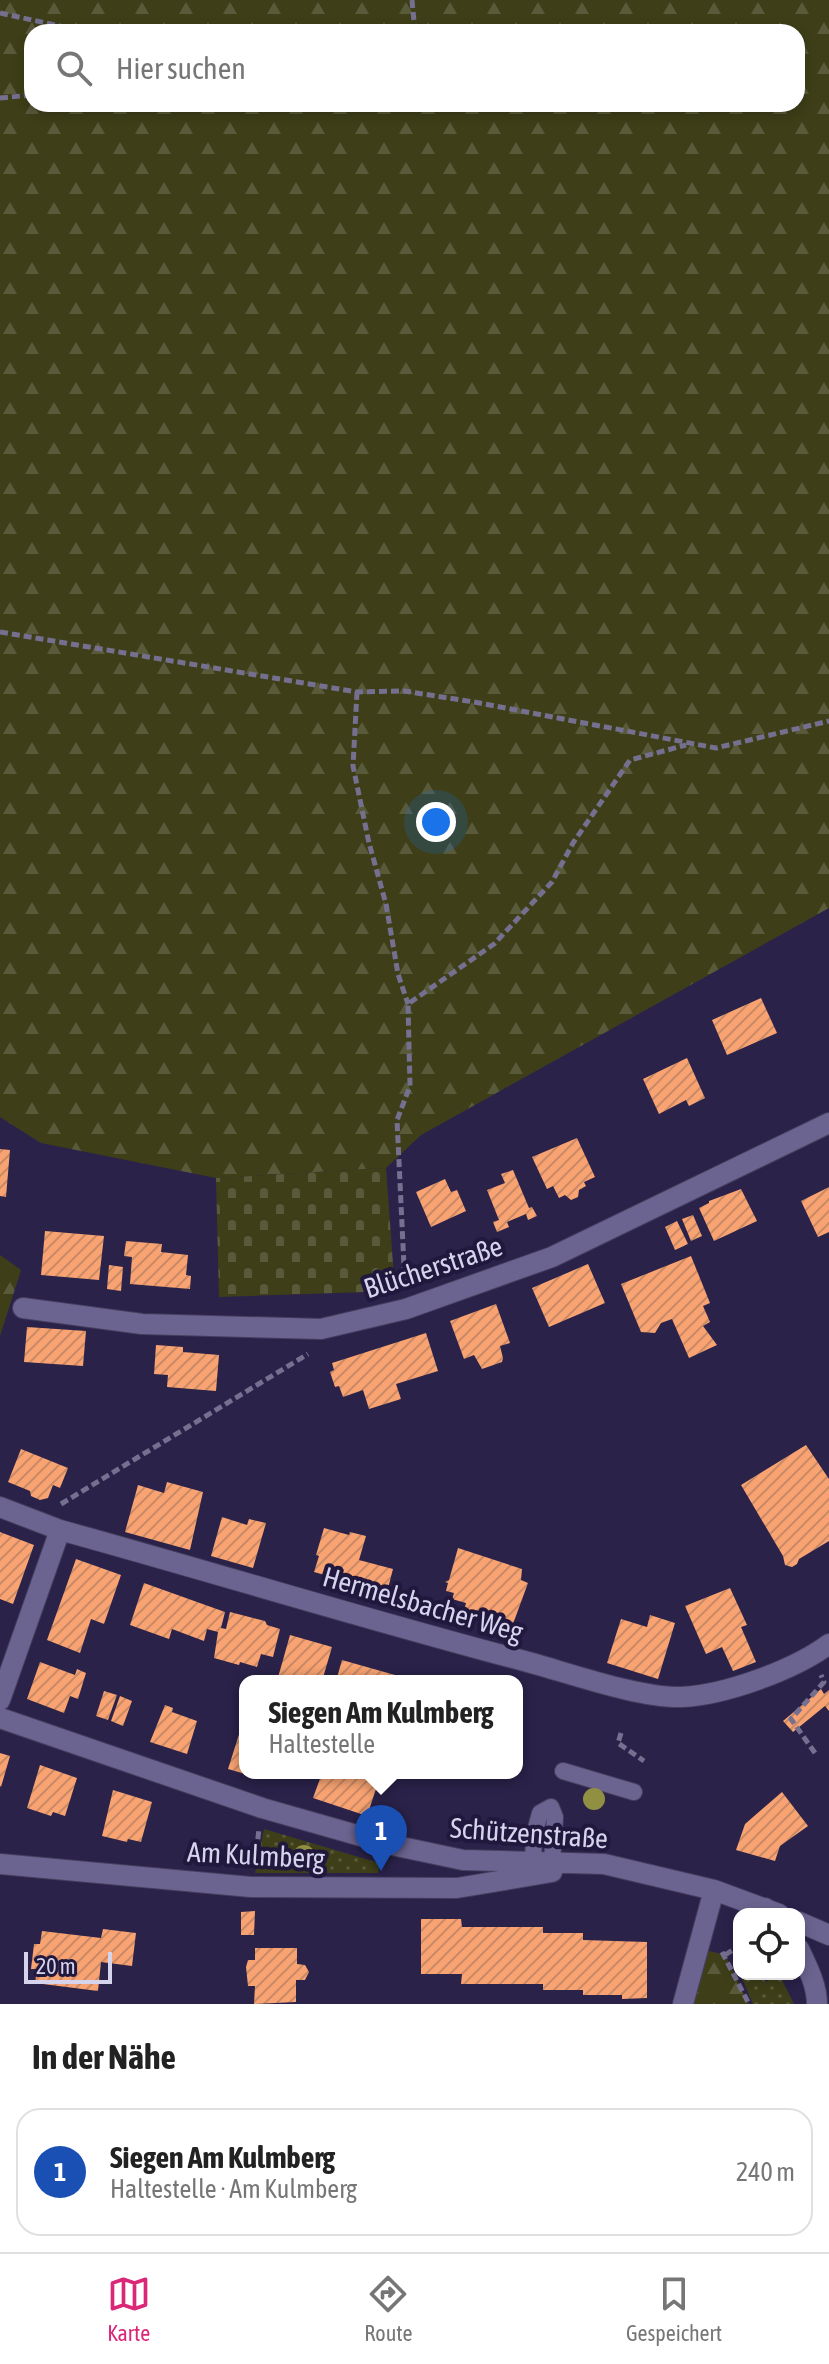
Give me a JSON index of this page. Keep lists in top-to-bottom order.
{
  "streets": {
    "street": [
      "Blücherstraße",
      "Hermelsbacher Weg",
      "Schützenstraße",
      "Am Kulmberg"
    ]
  },
  "crossings": [
    ["Schützenstraße", "Am Kulmberg"]
  ],
  "scale_bar": "20 m",
  "page": {
    "search": "Hier suchen",
    "popup": ["Siegen Am Kulmberg", "Haltestelle"],
    "pins": "1",
    "scale": "20 m",
    "heading": "In der Nähe",
    "list": [
      {
        "mark": "1",
        "name": "Siegen Am Kulmberg",
        "note": "Haltestelle · Am Kulmberg",
        "value": "240 m"
      }
    ],
    "nav": ["Karte", "Route", "Gespeichert"]
  }
}
